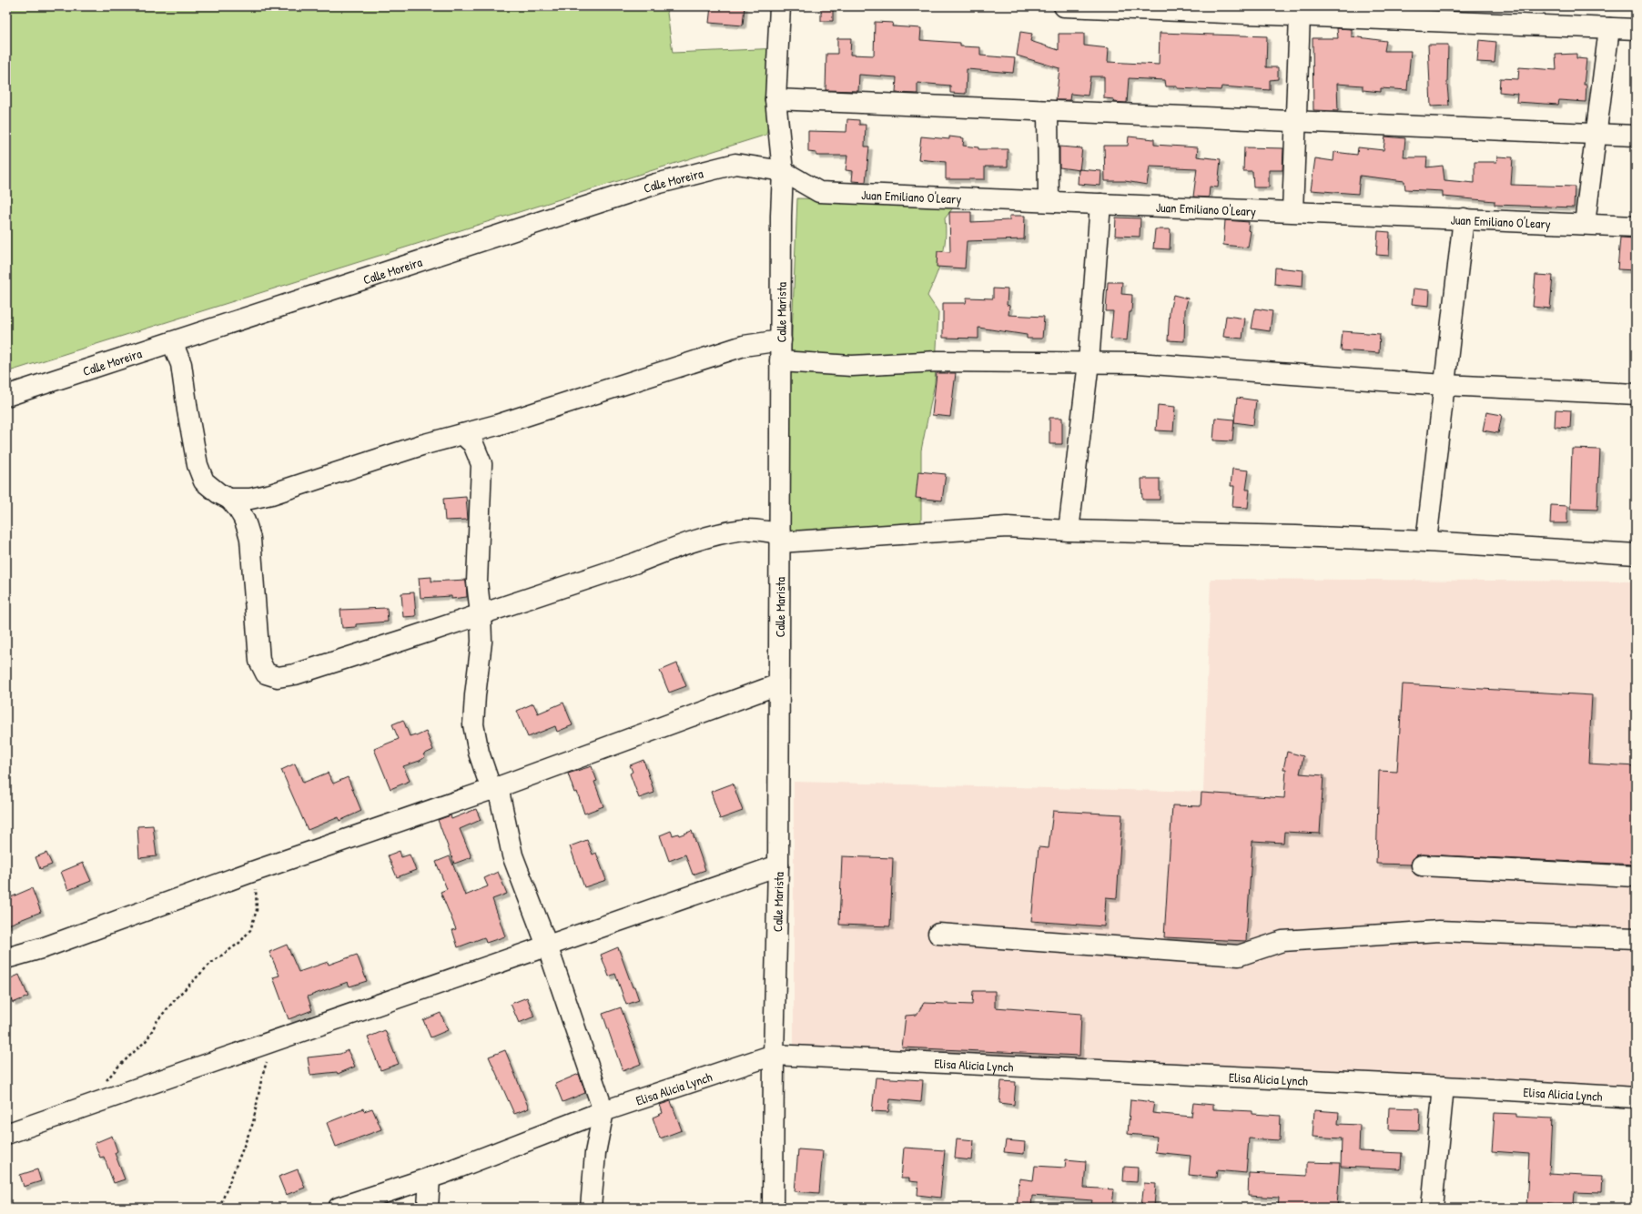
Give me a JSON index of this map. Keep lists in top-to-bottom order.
{
  "streets": {
    "street": [
      "Calle Moreira",
      "Juan Emiliano O'Leary",
      "Calle Marista",
      "Elisa Alicia Lynch"
    ]
  },
  "crossings": [
    ["Calle Moreira", "Juan Emiliano O'Leary"],
    ["Calle Moreira", "Calle Marista"],
    ["Juan Emiliano O'Leary", "Calle Marista"],
    ["Calle Marista", "Elisa Alicia Lynch"]
  ]
}
